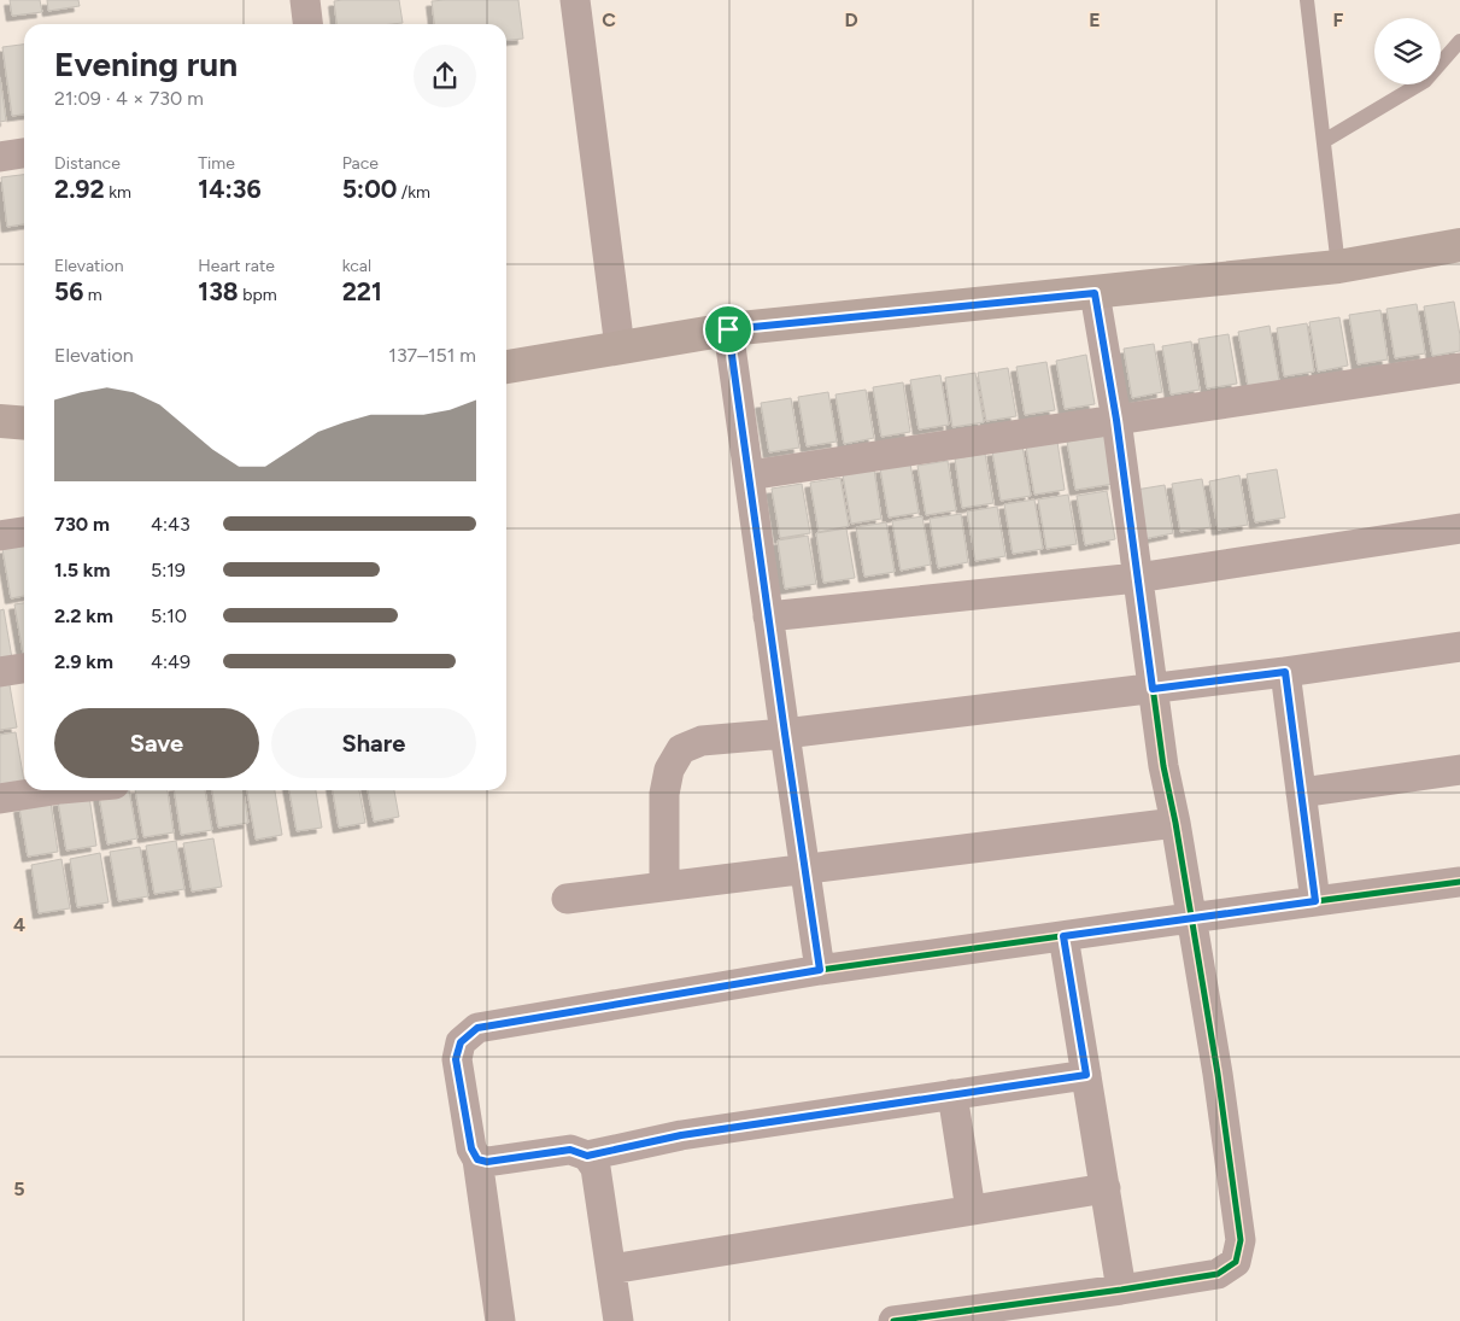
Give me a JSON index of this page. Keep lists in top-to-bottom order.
{
  "page": {
    "heading": ["Evening run", "21:09 · 4 × 730 m"],
    "stats": [
      ["Distance", "2.92 km"],
      ["Time", "14:36"],
      ["Pace", "5:00 /km"],
      ["Elevation", "56 m"],
      ["Heart rate", "138 bpm"],
      ["kcal", "221"]
    ],
    "chart": ["Elevation", "137–151 m"],
    "list": [
      {
        "name": "730 m",
        "note": "4:43"
      },
      {
        "name": "1.5 km",
        "note": "5:19"
      },
      {
        "name": "2.2 km",
        "note": "5:10"
      },
      {
        "name": "2.9 km",
        "note": "4:49"
      }
    ],
    "buttons": ["Save", "Share"]
  },
  "grid": {
    "columns": [
      "C",
      "D",
      "E",
      "F"
    ],
    "rows": ["4", "5"]
  }
}
